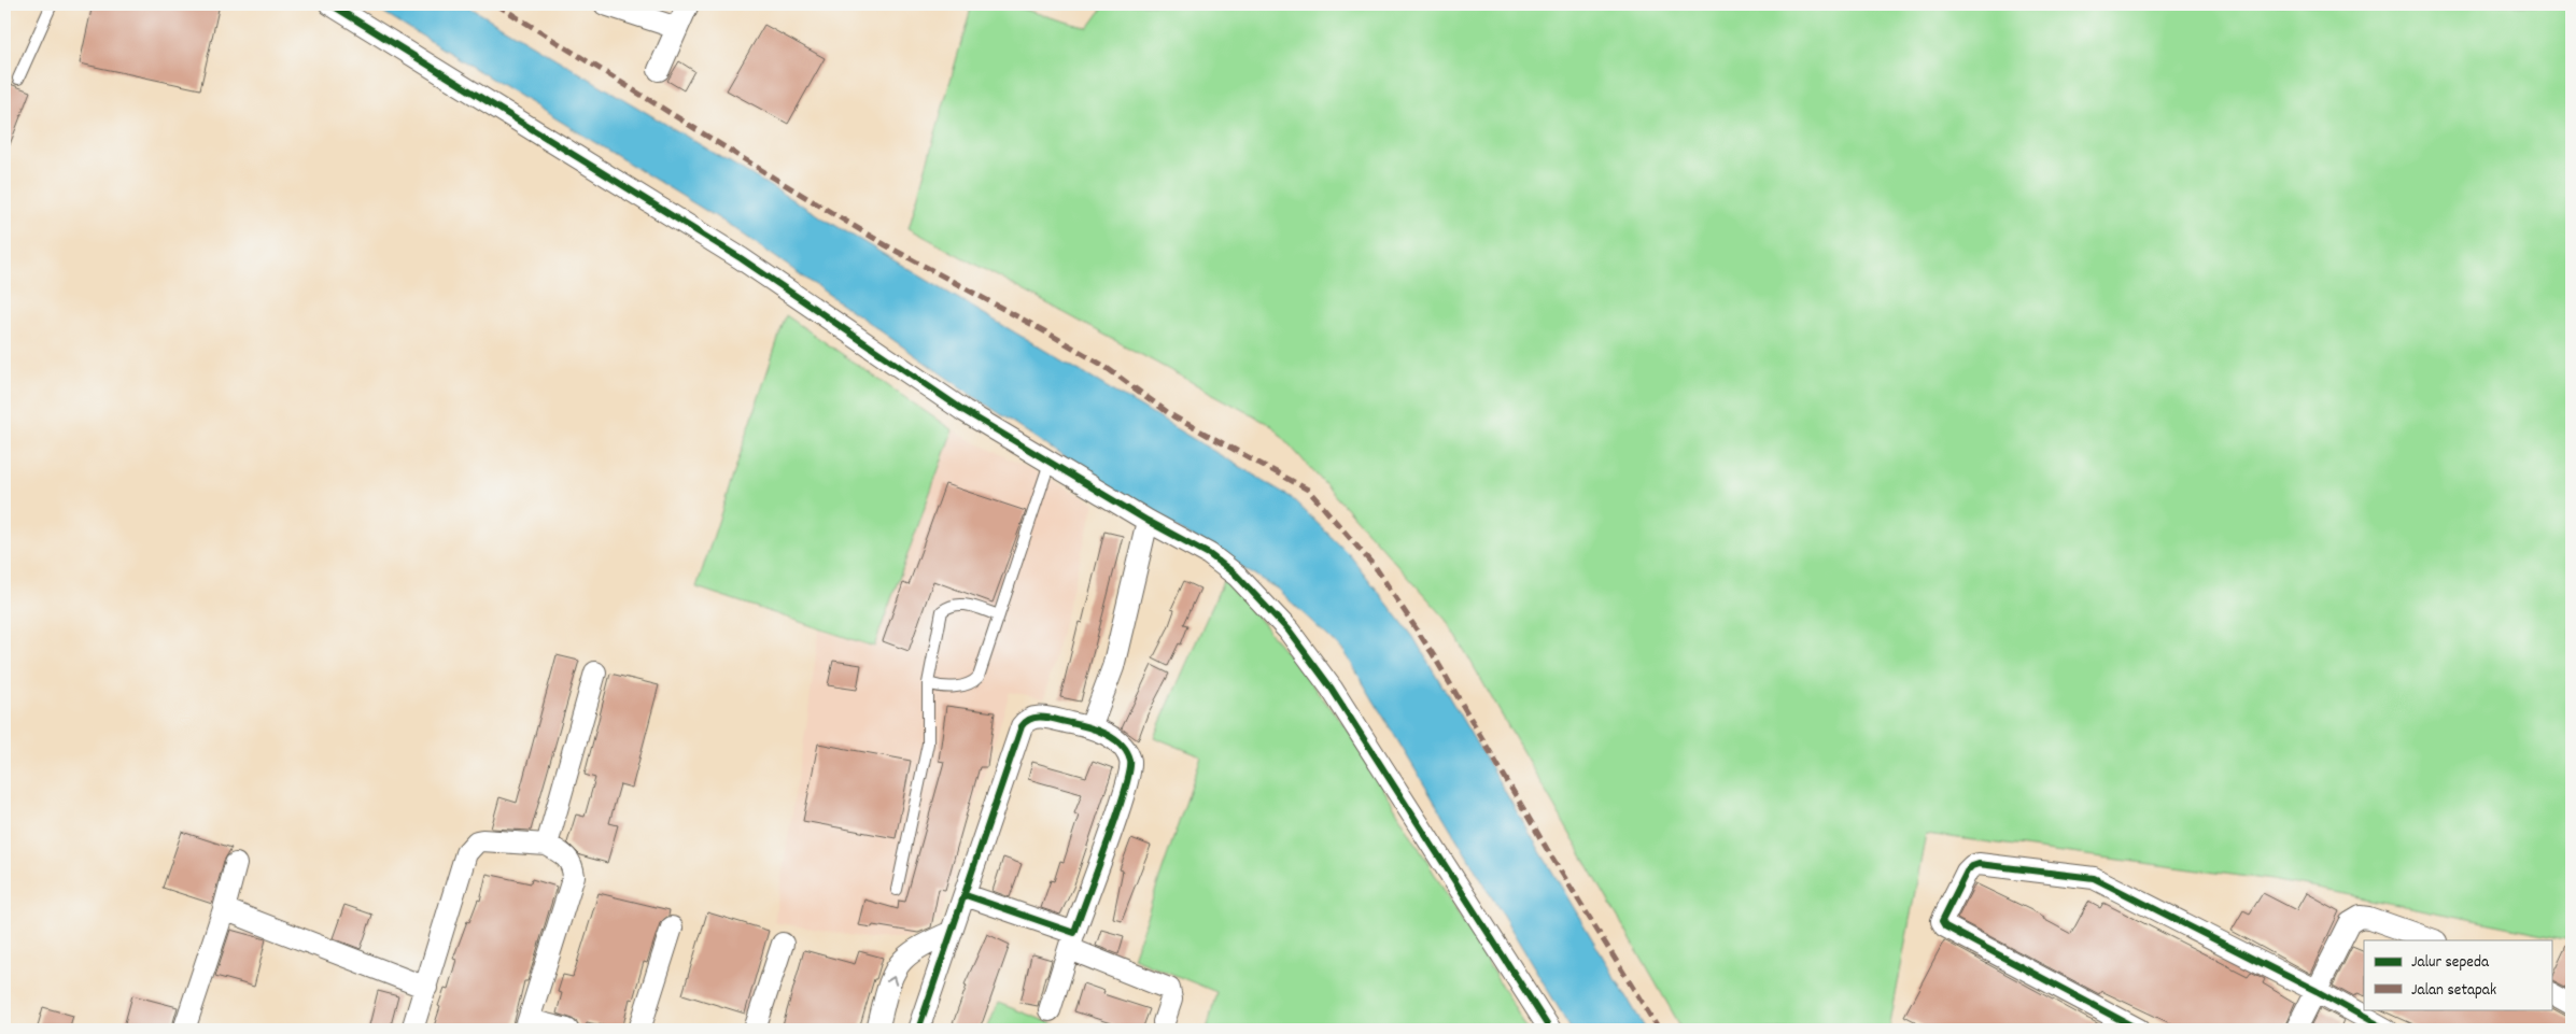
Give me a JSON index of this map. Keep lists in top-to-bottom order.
{
  "legend": ["Jalur sepeda", "Jalan setapak"]
}
